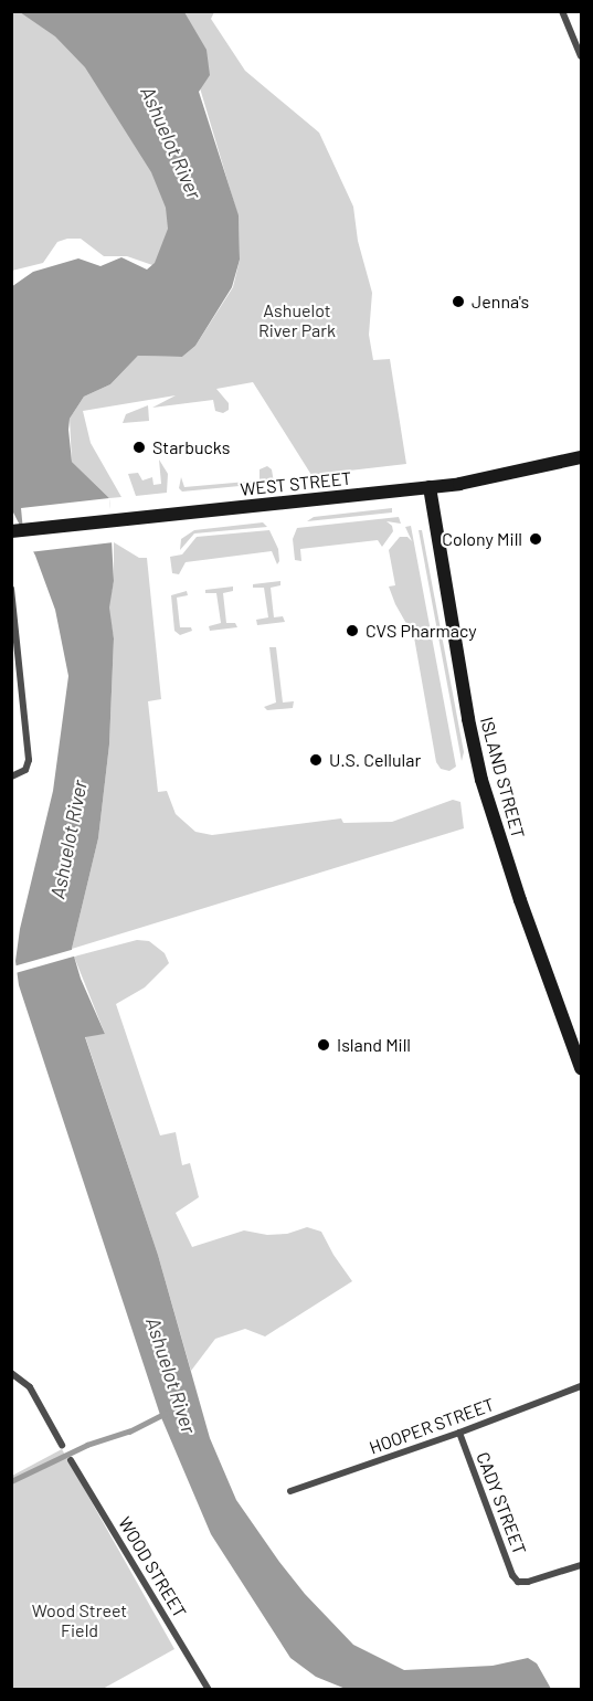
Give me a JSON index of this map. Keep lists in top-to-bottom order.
{
  "streets": {
    "street": [
      "WEST STREET",
      "ISLAND STREET",
      "HOOPER STREET",
      "CADY STREET",
      "WOOD STREET"
    ]
  },
  "crossings": [
    ["WEST STREET", "ISLAND STREET"],
    ["HOOPER STREET", "CADY STREET"]
  ],
  "water": ["Ashuelot River"],
  "parks": ["Ashuelot River Park", "Wood Street Field"],
  "places": [
    "Jenna's",
    "Starbucks",
    "Colony Mill",
    "CVS Pharmacy",
    "U.S. Cellular",
    "Island Mill"
  ]
}
